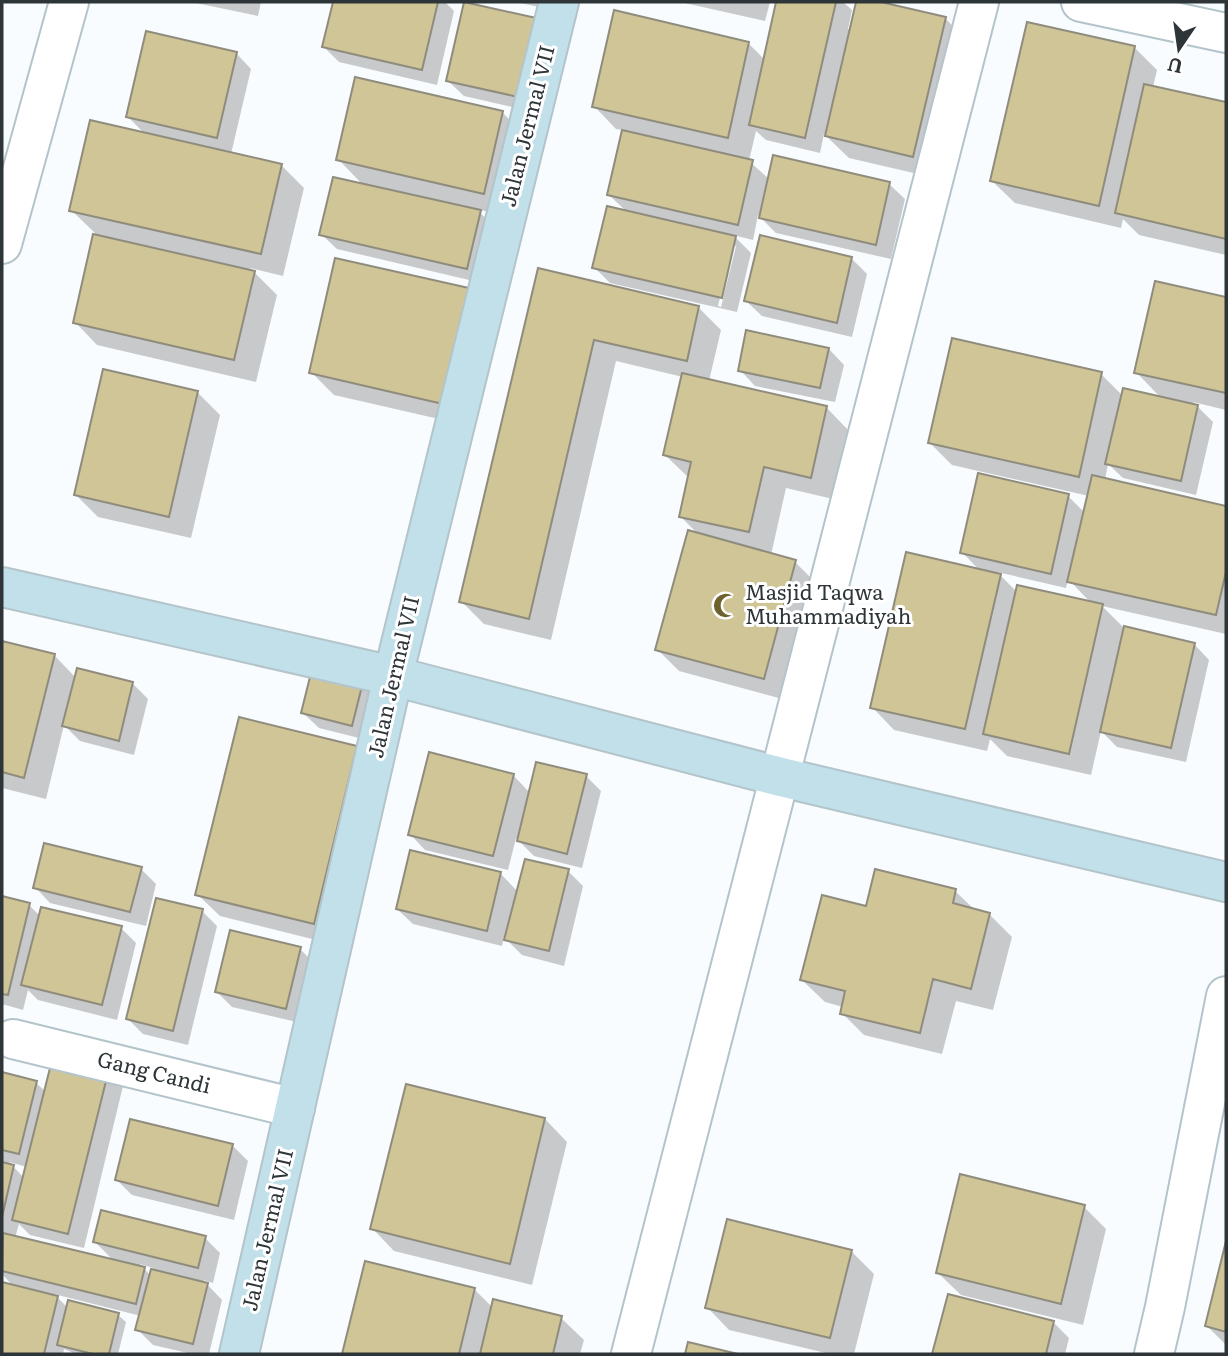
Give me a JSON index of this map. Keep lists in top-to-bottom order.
{
  "streets": {
    "street": ["Jalan Jermal VII", "Gang Candi"]
  },
  "crossings": [
    ["Jalan Jermal VII", "Gang Candi"]
  ],
  "places": {
    "mosque": ["Masjid Taqwa Muhammadiyah"]
  },
  "north": "bottom"
}
